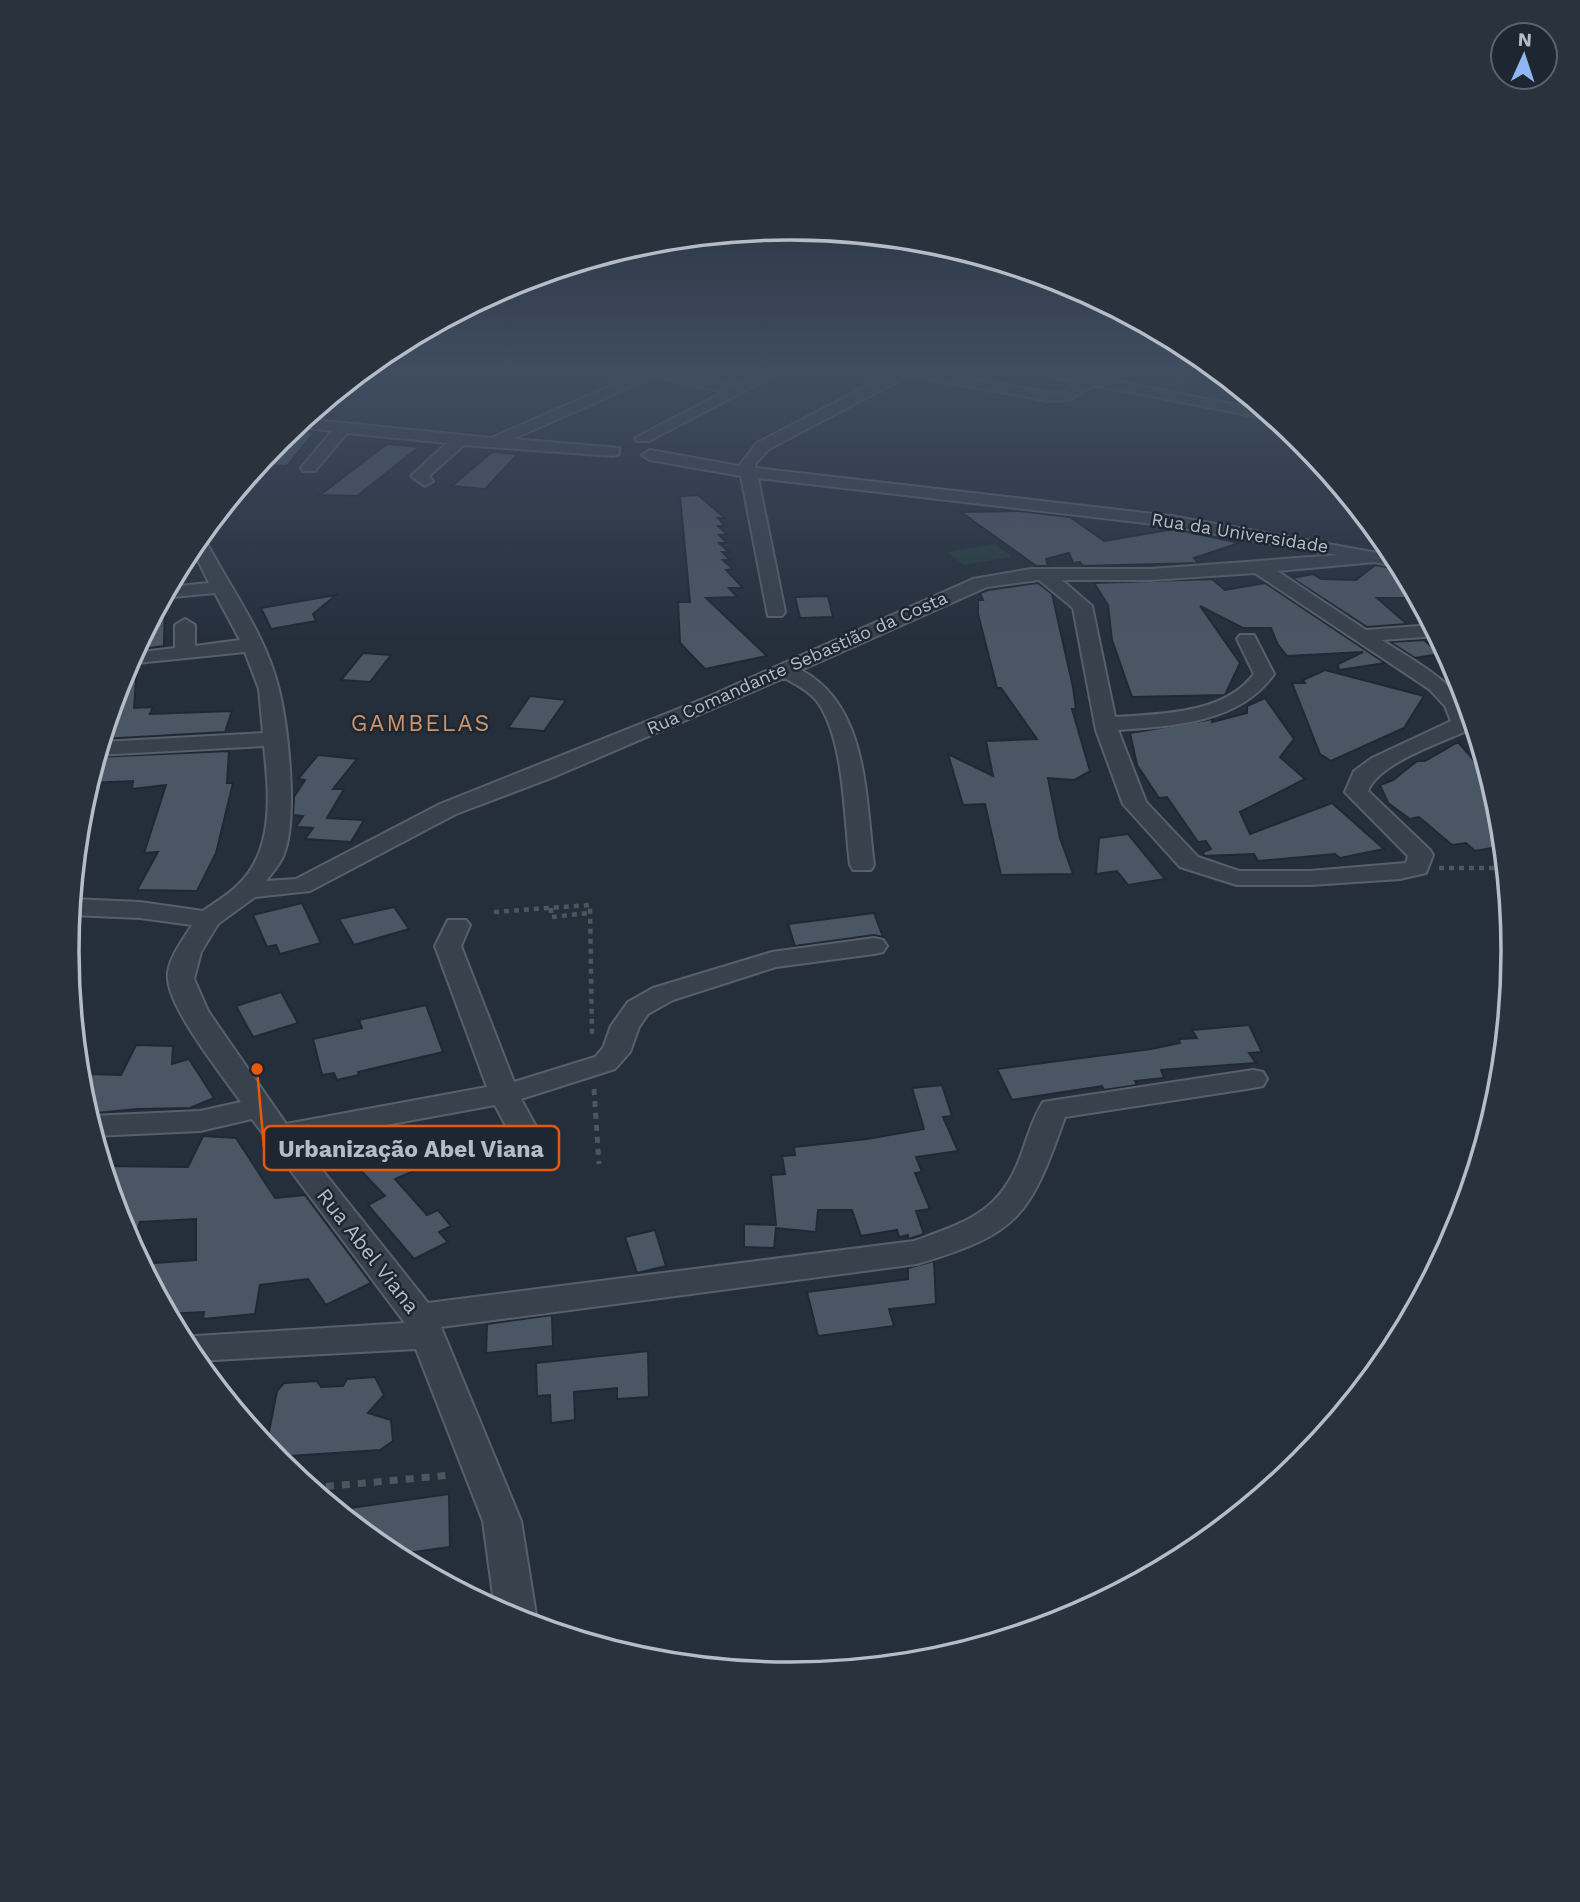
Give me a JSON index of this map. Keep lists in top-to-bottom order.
{
  "streets": {
    "street": ["Rua da Universidade", "Rua Comandante Sebastião da Costa", "Rua Abel Viana"]
  },
  "crossings": [
    ["Rua da Universidade", "Rua Comandante Sebastião da Costa"],
    ["Rua Comandante Sebastião da Costa", "Rua Abel Viana"]
  ],
  "districts": ["GAMBELAS"],
  "places": ["Urbanização Abel Viana"],
  "north": "top"
}
